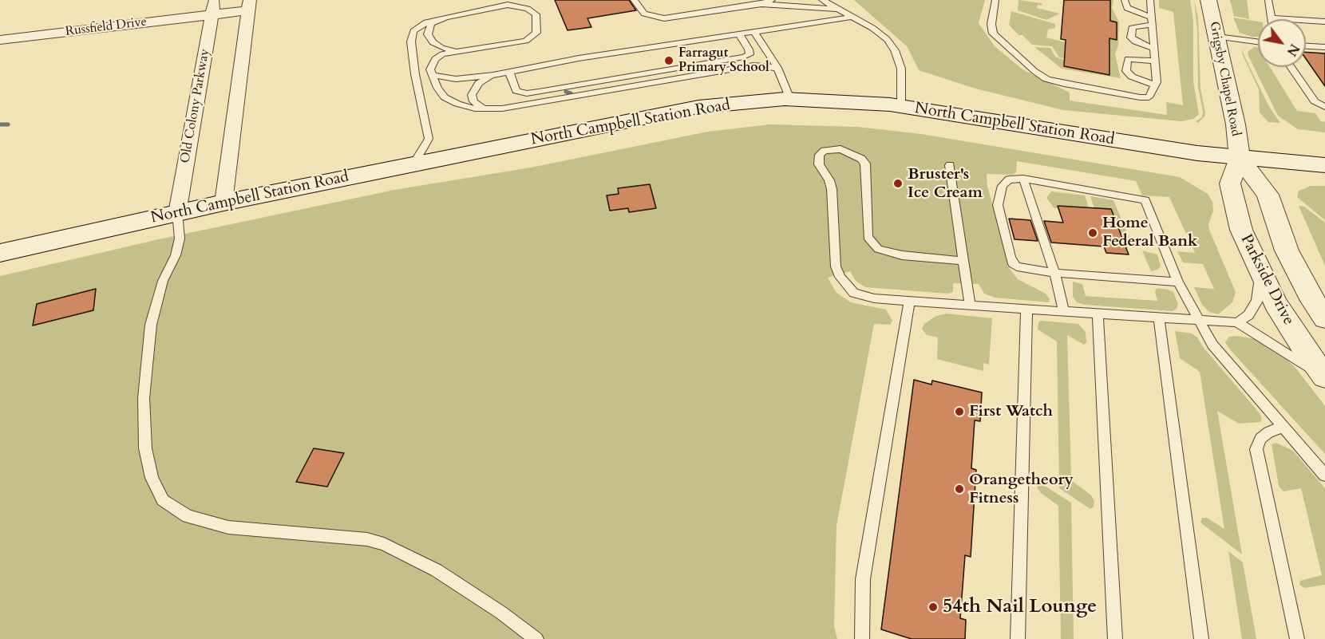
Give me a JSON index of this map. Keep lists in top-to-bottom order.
{
  "streets": {
    "main road": ["North Campbell Station Road"],
    "street": [
      "Russfield Drive",
      "Grigsby Chapel Road",
      "Old Colony Parkway",
      "Parkside Drive"
    ]
  },
  "crossings": [
    ["Russfield Drive", "Old Colony Parkway"],
    ["Grigsby Chapel Road", "North Campbell Station Road"],
    ["Grigsby Chapel Road", "Parkside Drive"],
    ["Old Colony Parkway", "North Campbell Station Road"],
    ["North Campbell Station Road", "Parkside Drive"]
  ],
  "places": [
    "Farragut Primary School",
    "Bruster's Ice Cream",
    "Home Federal Bank",
    "First Watch",
    "Orangetheory Fitness",
    "54th Nail Lounge"
  ],
  "north": "bottom right"
}
